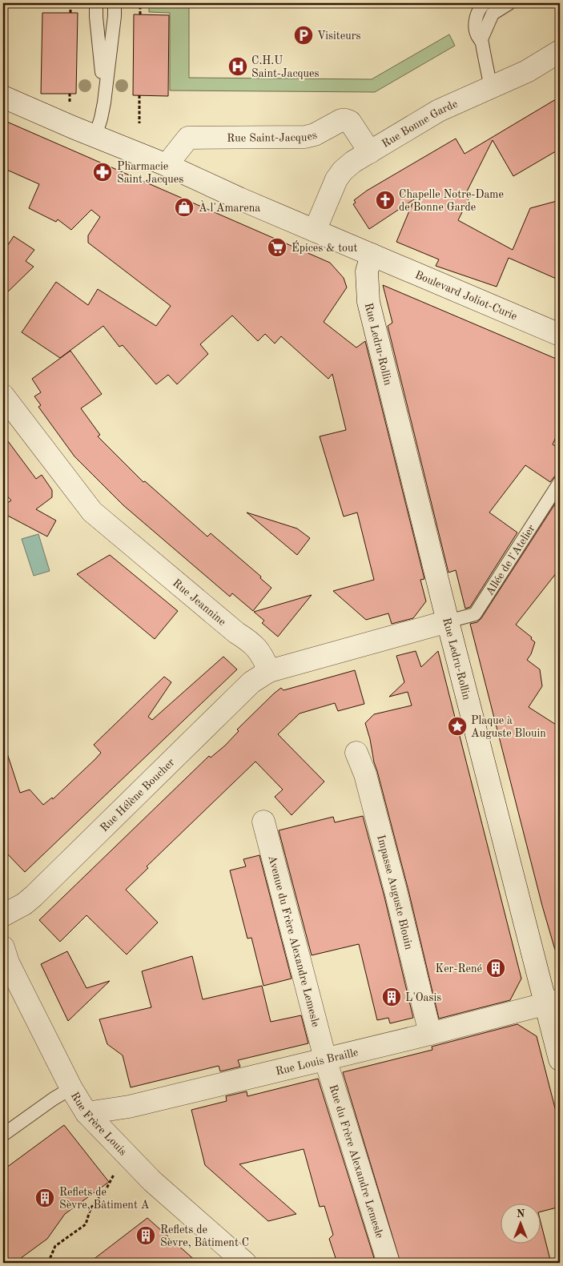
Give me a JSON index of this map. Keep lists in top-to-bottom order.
{
  "streets": {
    "street": [
      "Rue Bonne Garde",
      "Rue Saint-Jacques",
      "Boulevard Joliot-Curie",
      "Rue Ledru-Rollin",
      "Rue Jeannine",
      "Rue Hélène Boucher",
      "Impasse Auguste Blouin",
      "Avenue du Frère Alexandre Lemesle",
      "Rue Louis Braille",
      "Rue Frère Louis",
      "Rue du Frère Alexandre Lemesle"
    ],
    "lane": ["Allée de l'Atelier"]
  },
  "crossings": [
    ["Rue Bonne Garde", "Rue Saint-Jacques"],
    ["Boulevard Joliot-Curie", "Rue Ledru-Rollin"],
    ["Rue Ledru-Rollin", "Allée de l'Atelier"],
    ["Rue Ledru-Rollin", "Rue Louis Braille"],
    ["Rue Jeannine", "Rue Hélène Boucher"],
    ["Impasse Auguste Blouin", "Rue Louis Braille"],
    ["Avenue du Frère Alexandre Lemesle", "Rue Louis Braille"],
    ["Avenue du Frère Alexandre Lemesle", "Rue du Frère Alexandre Lemesle"],
    ["Rue Louis Braille", "Rue Frère Louis"],
    ["Rue Louis Braille", "Rue du Frère Alexandre Lemesle"]
  ],
  "places": {
    "parking": ["Visiteurs"],
    "hospital": ["C.H.U Saint-Jacques"],
    "pharmacy": ["Pharmacie Saint Jacques"],
    "church": ["Chapelle Notre-Dame de Bonne Garde"],
    "shop": ["À l'Amarena"],
    "supermarket": ["Épices & tout"],
    "place": ["Plaque à Auguste Blouin"],
    "building": [
      "Ker-René",
      "L'Oasis",
      "Reflets de Sèvre, Bâtiment A",
      "Reflets de Sèvre, Bâtiment C"
    ]
  },
  "north": "top"
}
